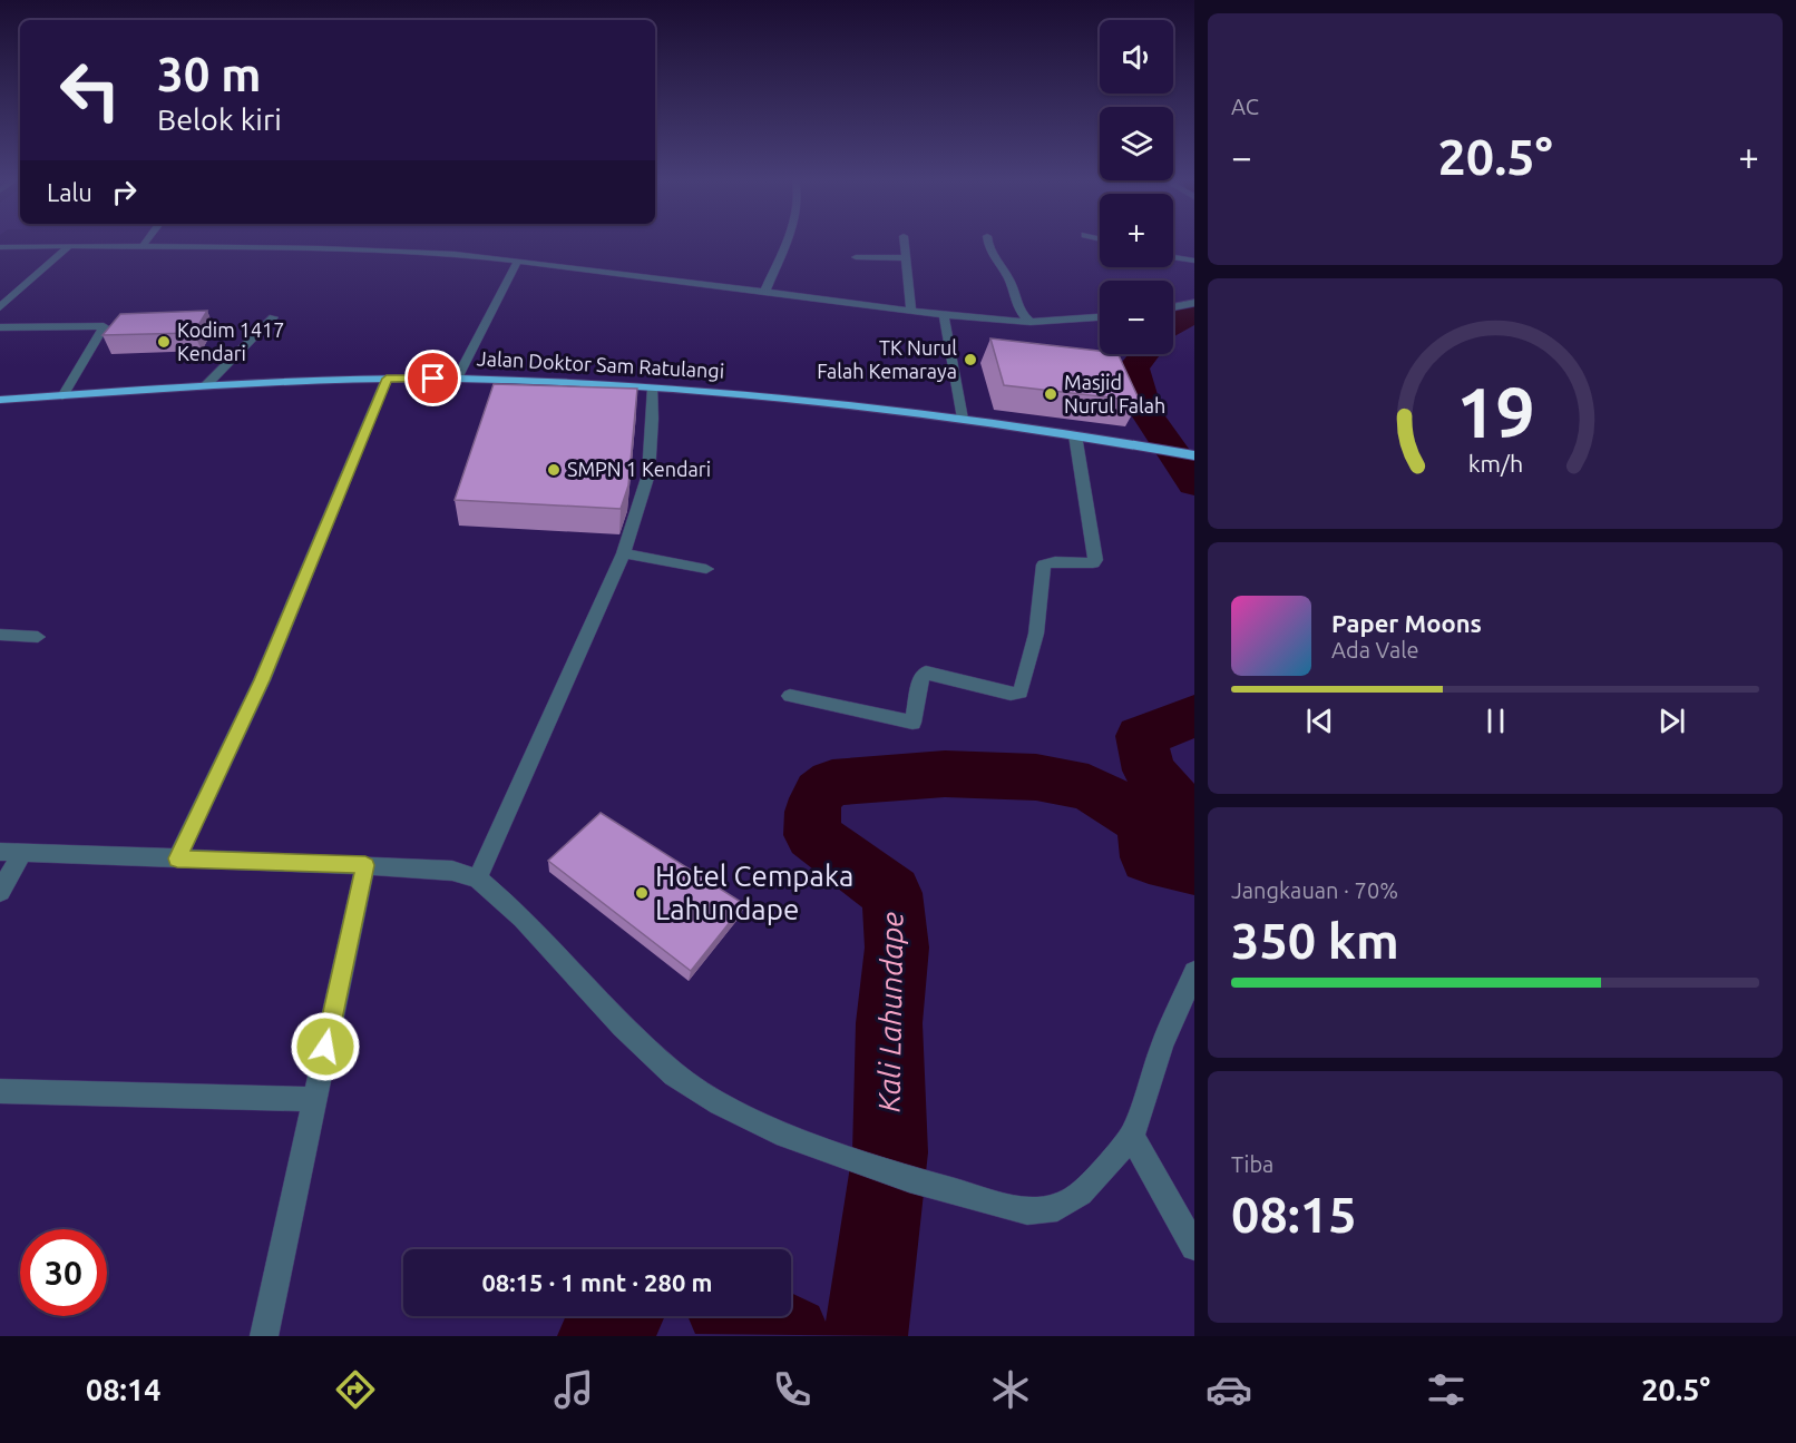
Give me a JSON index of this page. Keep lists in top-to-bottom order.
{
  "streets": {
    "highway": ["Jalan Doktor Sam Ratulangi"]
  },
  "water": ["Kali Lahundape"],
  "places": [
    "Kodim 1417 Kendari",
    "TK Nurul Falah Kemaraya",
    "Masjid Nurul Falah",
    "SMPN 1 Kendari",
    "Hotel Cempaka Lahundape"
  ],
  "page": {
    "tile": [
      "AC",
      ["Jangkauan · 70%", "350 km"],
      ["Tiba", "08:15"]
    ],
    "map_buttons": ["+", "−"],
    "turn": ["30 m", "Belok kiri"],
    "heat": ["−", "20.5°", "+"],
    "then": "Lalu",
    "song": ["Paper Moons", "Ada Vale"],
    "limit": "30",
    "trip": "08:15 · 1 mnt · 280 m",
    "tabs": ["08:14", "20.5°"],
    "gauge": ["19", "km/h"]
  }
}
